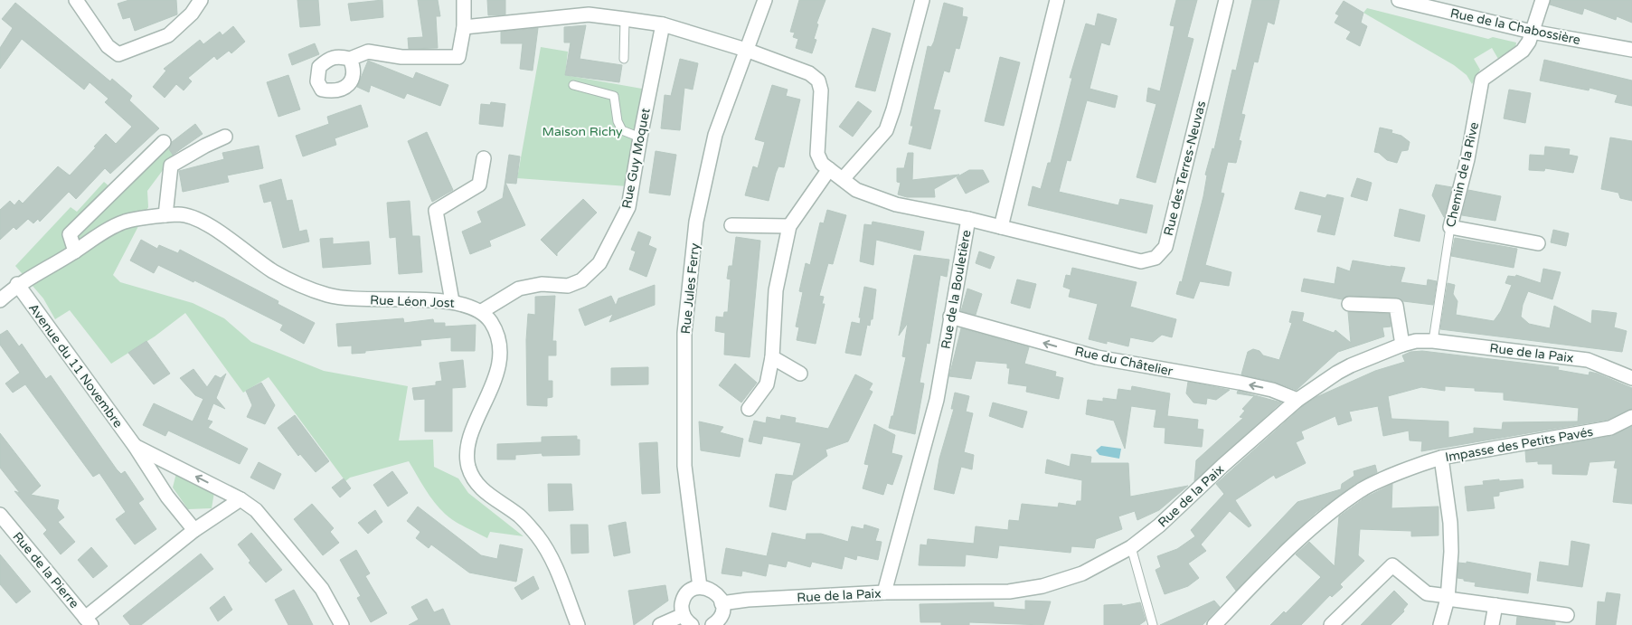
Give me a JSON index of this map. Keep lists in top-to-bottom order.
{
  "streets": {
    "street": [
      "Rue de la Chabossière",
      "Rue Guy Moquet",
      "Rue des Terres-Neuvas",
      "Chemin de la Rive",
      "Rue Jules Ferry",
      "Rue de la Bouletière",
      "Rue Léon Jost",
      "Rue de la Paix",
      "Rue du Châtelier",
      "Avenue du 11 Novembre",
      "Impasse des Petits Pavés",
      "Rue de la Pierre"
    ]
  },
  "crossings": [
    ["Rue de la Chabossière", "Chemin de la Rive"],
    ["Rue Guy Moquet", "Rue Léon Jost"],
    ["Rue des Terres-Neuvas", "Rue de la Bouletière"],
    ["Chemin de la Rive", "Rue de la Paix"],
    ["Rue de la Bouletière", "Rue de la Paix"],
    ["Rue de la Bouletière", "Rue du Châtelier"],
    ["Rue Léon Jost", "Avenue du 11 Novembre"],
    ["Rue de la Paix", "Rue du Châtelier"]
  ],
  "one_way": ["Rue du Châtelier"],
  "parks": ["Maison Richy"]
}
